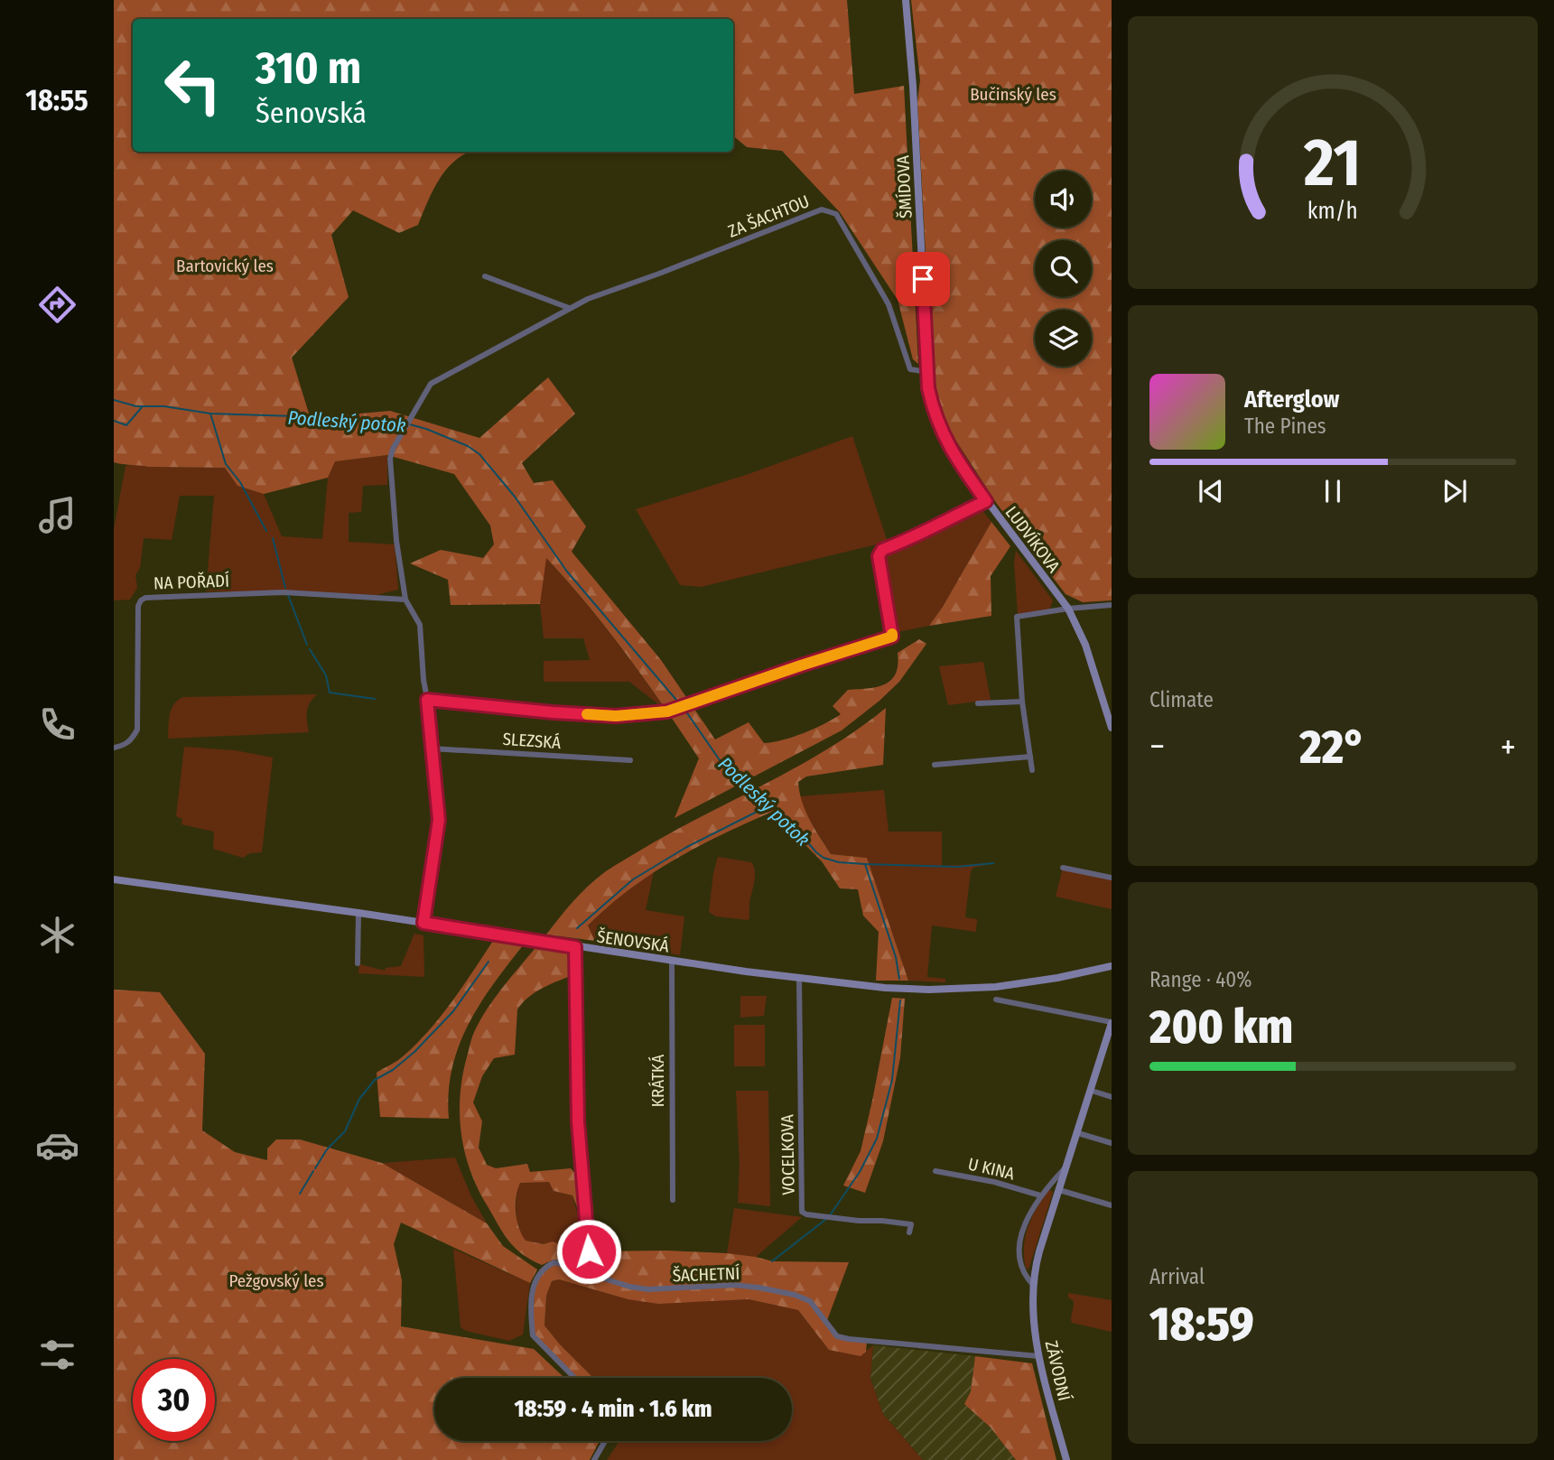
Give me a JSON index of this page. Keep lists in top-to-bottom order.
{
  "streets": {
    "street": [
      "ŠMÍDOVA",
      "ZA ŠACHTOU",
      "LUDVÍKOVA",
      "NA POŘADÍ",
      "SLEZSKÁ",
      "ŠENOVSKÁ",
      "KRÁTKÁ",
      "VOCELKOVA",
      "U KINA",
      "ŠACHETNÍ",
      "ZÁVODNÍ"
    ]
  },
  "crossings": [
    ["ŠMÍDOVA", "ZA ŠACHTOU"],
    ["ŠMÍDOVA", "LUDVÍKOVA"],
    ["ZA ŠACHTOU", "LUDVÍKOVA"],
    ["ZA ŠACHTOU", "NA POŘADÍ"],
    ["LUDVÍKOVA", "SLEZSKÁ"],
    ["ŠENOVSKÁ", "KRÁTKÁ"],
    ["ŠENOVSKÁ", "VOCELKOVA"],
    ["U KINA", "ZÁVODNÍ"],
    ["ŠACHETNÍ", "ZÁVODNÍ"]
  ],
  "water": ["Podleský potok"],
  "parks": ["Bučinský les", "Bartovický les", "Pežgovský les"],
  "page": {
    "tabs": "18:55",
    "turn": ["310 m", "Šenovská"],
    "song": ["Afterglow", "The Pines"],
    "tile": [
      "Climate",
      ["Range · 40%", "200 km"],
      ["Arrival", "18:59"]
    ],
    "heat": ["−", "22°", "+"],
    "limit": "30",
    "trip": "18:59 · 4 min · 1.6 km",
    "gauge": ["21", "km/h"]
  }
}
